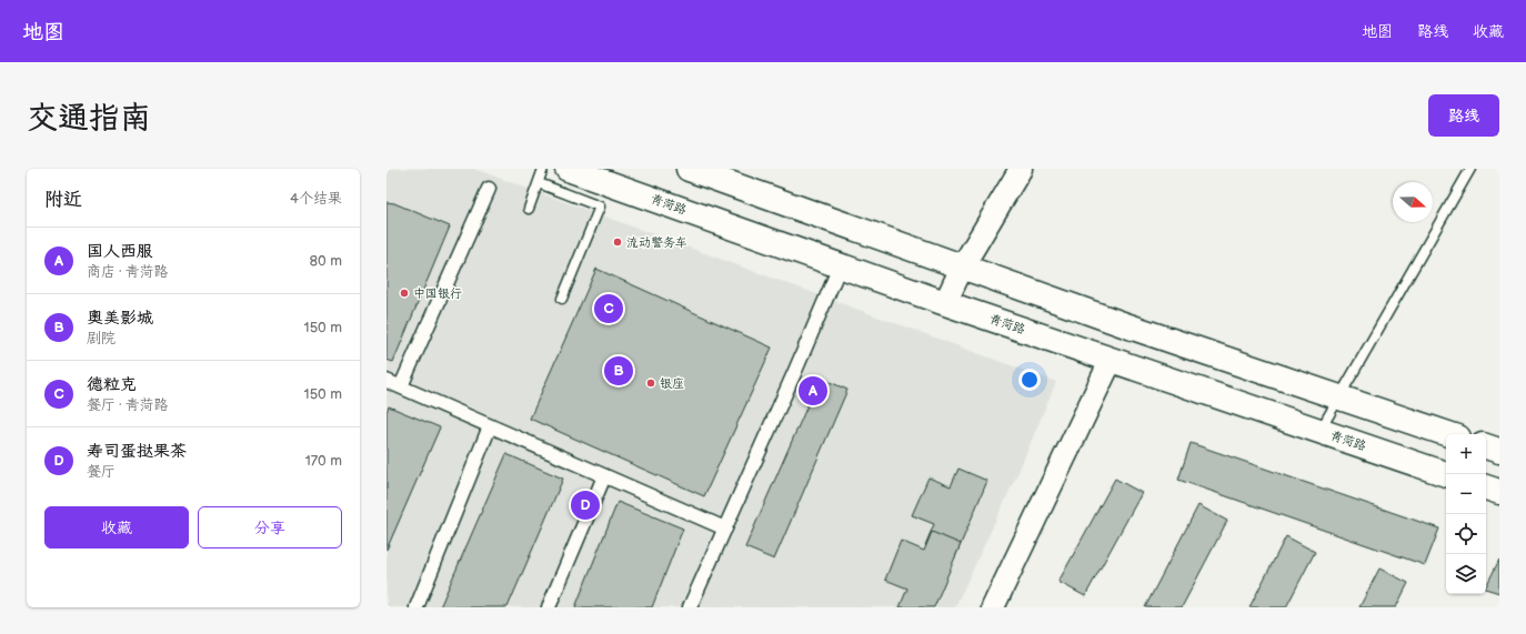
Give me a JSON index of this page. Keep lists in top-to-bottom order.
{
  "streets": {
    "main road": ["青菏路"]
  },
  "places": ["流动警务车", "中国银行", "银座"],
  "north": "right",
  "page": {
    "header": "地图",
    "nav": ["地图", "路线", "收藏"],
    "buttons": [
      "路线",
      ["收藏", "分享"]
    ],
    "title": "交通指南",
    "heading": ["附近", "4个结果"],
    "list": [
      {
        "mark": "A",
        "name": "国人西服",
        "note": "商店 · 青菏路",
        "value": "80 m"
      },
      {
        "mark": "B",
        "name": "奥美影城",
        "note": "剧院",
        "value": "150 m"
      },
      {
        "mark": "C",
        "name": "德粒克",
        "note": "餐厅 · 青菏路",
        "value": "150 m"
      },
      {
        "mark": "D",
        "name": "寿司蛋挞果茶",
        "note": "餐厅",
        "value": "170 m"
      }
    ],
    "pins": [
      "C",
      "B",
      "A",
      "D"
    ],
    "map_buttons": ["+", "−"]
  }
}
